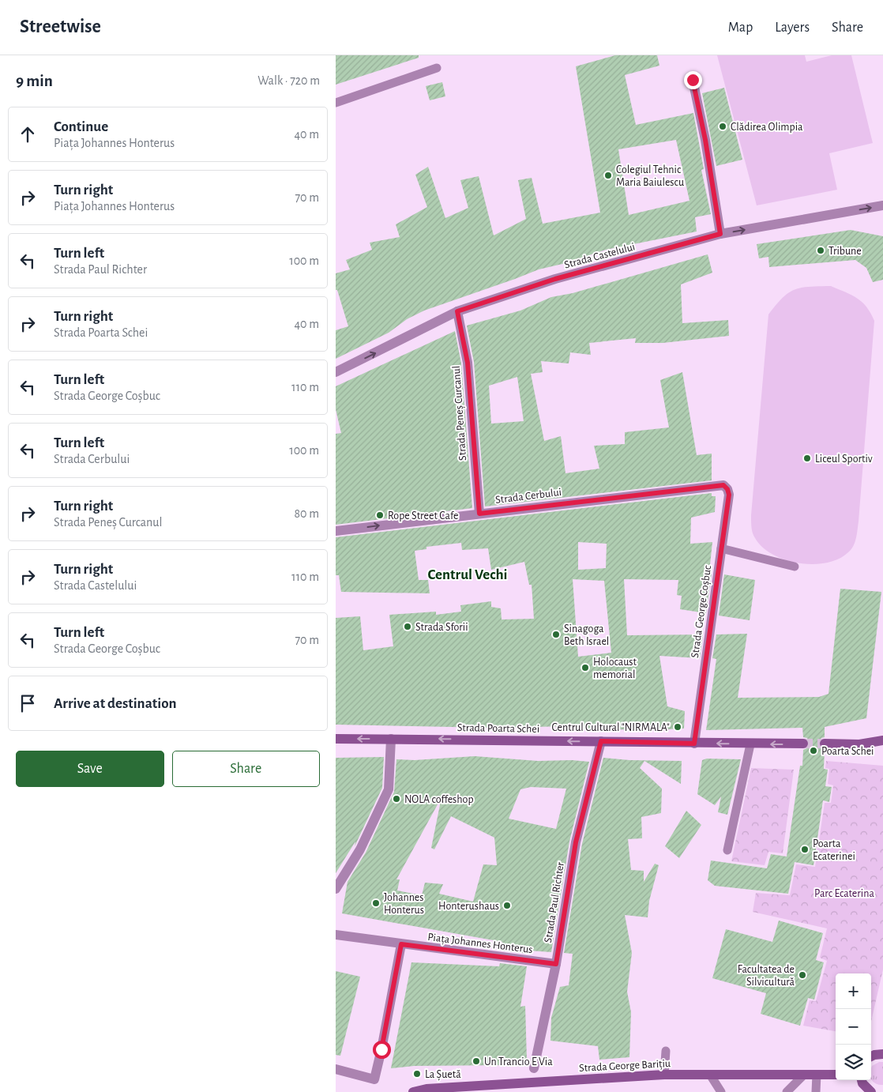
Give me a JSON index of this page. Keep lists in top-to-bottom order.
{
  "streets": {
    "street": [
      "Strada Castelului",
      "Strada Peneș Curcanul",
      "Strada Cerbului",
      "Strada George Coșbuc",
      "Strada Poarta Schei",
      "Strada Paul Richter",
      "Piața Johannes Honterus",
      "Strada George Barițiu"
    ]
  },
  "crossings": [
    ["Strada Castelului", "Strada Peneș Curcanul"],
    ["Strada Peneș Curcanul", "Strada Cerbului"],
    ["Strada Cerbului", "Strada George Coșbuc"],
    ["Strada George Coșbuc", "Strada Poarta Schei"],
    ["Strada Poarta Schei", "Strada Paul Richter"],
    ["Strada Paul Richter", "Piața Johannes Honterus"]
  ],
  "one_way": ["Strada Castelului", "Strada Cerbului", "Strada Poarta Schei"],
  "districts": ["Centrul Vechi"],
  "parks": ["Parc Ecaterina"],
  "places": [
    "Clădirea Olimpia",
    "Colegiul Tehnic Maria Baiulescu",
    "Tribune",
    "Liceul Sportiv",
    "Rope Street Cafe",
    "Strada Sforii",
    "Sinagoga Beth Israel",
    "Holocaust memorial",
    "Centrul Cultural \"NIRMALA\"",
    "Poarta Schei",
    "NOLA coffeshop",
    "Poarta Ecaterinei",
    "Johannes Honterus",
    "Honterushaus",
    "Facultatea de Silvicultură",
    "Un Trancio E Via",
    "La Șuetă"
  ],
  "page": {
    "header": "Streetwise",
    "nav": ["Map", "Layers", "Share"],
    "heading": ["9 min", "Walk · 720 m"],
    "list": [
      ["Continue", "Piața Johannes Honterus", "40 m"],
      ["Turn right", "Piața Johannes Honterus", "70 m"],
      ["Turn left", "Strada Paul Richter", "100 m"],
      ["Turn right", "Strada Poarta Schei", "40 m"],
      ["Turn left", "Strada George Coșbuc", "110 m"],
      ["Turn left", "Strada Cerbului", "100 m"],
      ["Turn right", "Strada Peneș Curcanul", "80 m"],
      ["Turn right", "Strada Castelului", "110 m"],
      ["Turn left", "Strada George Coșbuc", "70 m"],
      "Arrive at destination"
    ],
    "buttons": ["Save", "Share"],
    "map_buttons": ["+", "−"]
  }
}
